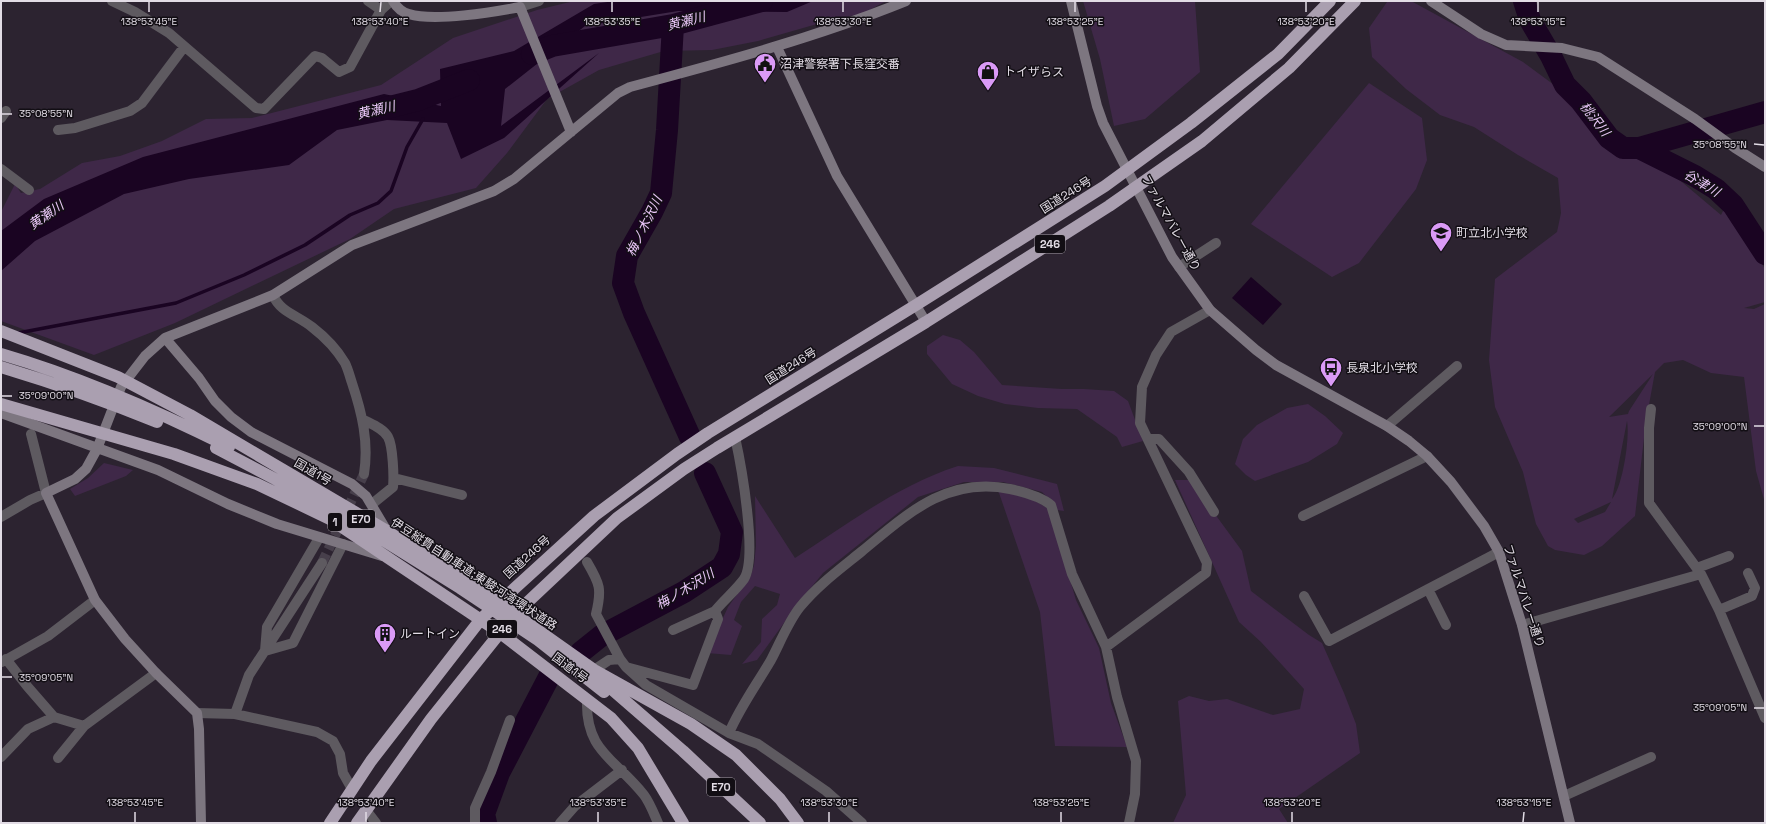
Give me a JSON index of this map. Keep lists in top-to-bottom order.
{
  "streets": {
    "highway": [
      "国道246号",
      "246",
      "国道1号",
      "E70",
      "1",
      "伊豆縦貫自動車道;東駿河湾環状道路"
    ],
    "street": ["ファルマバレー通り"]
  },
  "crossings": [
    ["国道246号", "国道1号"],
    ["246", "国道1号"]
  ],
  "water": [
    "黄瀬川",
    "桃沢川",
    "谷津川",
    "梅ノ木沢川"
  ],
  "places": {
    "public building": ["沼津警察署下長窪交番"],
    "shop": ["トイザらス"],
    "school or university": ["町立北小学校"],
    "bus stop": ["長泉北小学校"],
    "building": ["ルートイン"]
  },
  "coordinates": [
    "138°53'45\"E",
    "138°53'40\"E",
    "138°53'35\"E",
    "138°53'30\"E",
    "138°53'25\"E",
    "138°53'20\"E",
    "138°53'15\"E",
    "35°08'55\"N",
    "35°09'00\"N",
    "35°09'05\"N"
  ]
}
